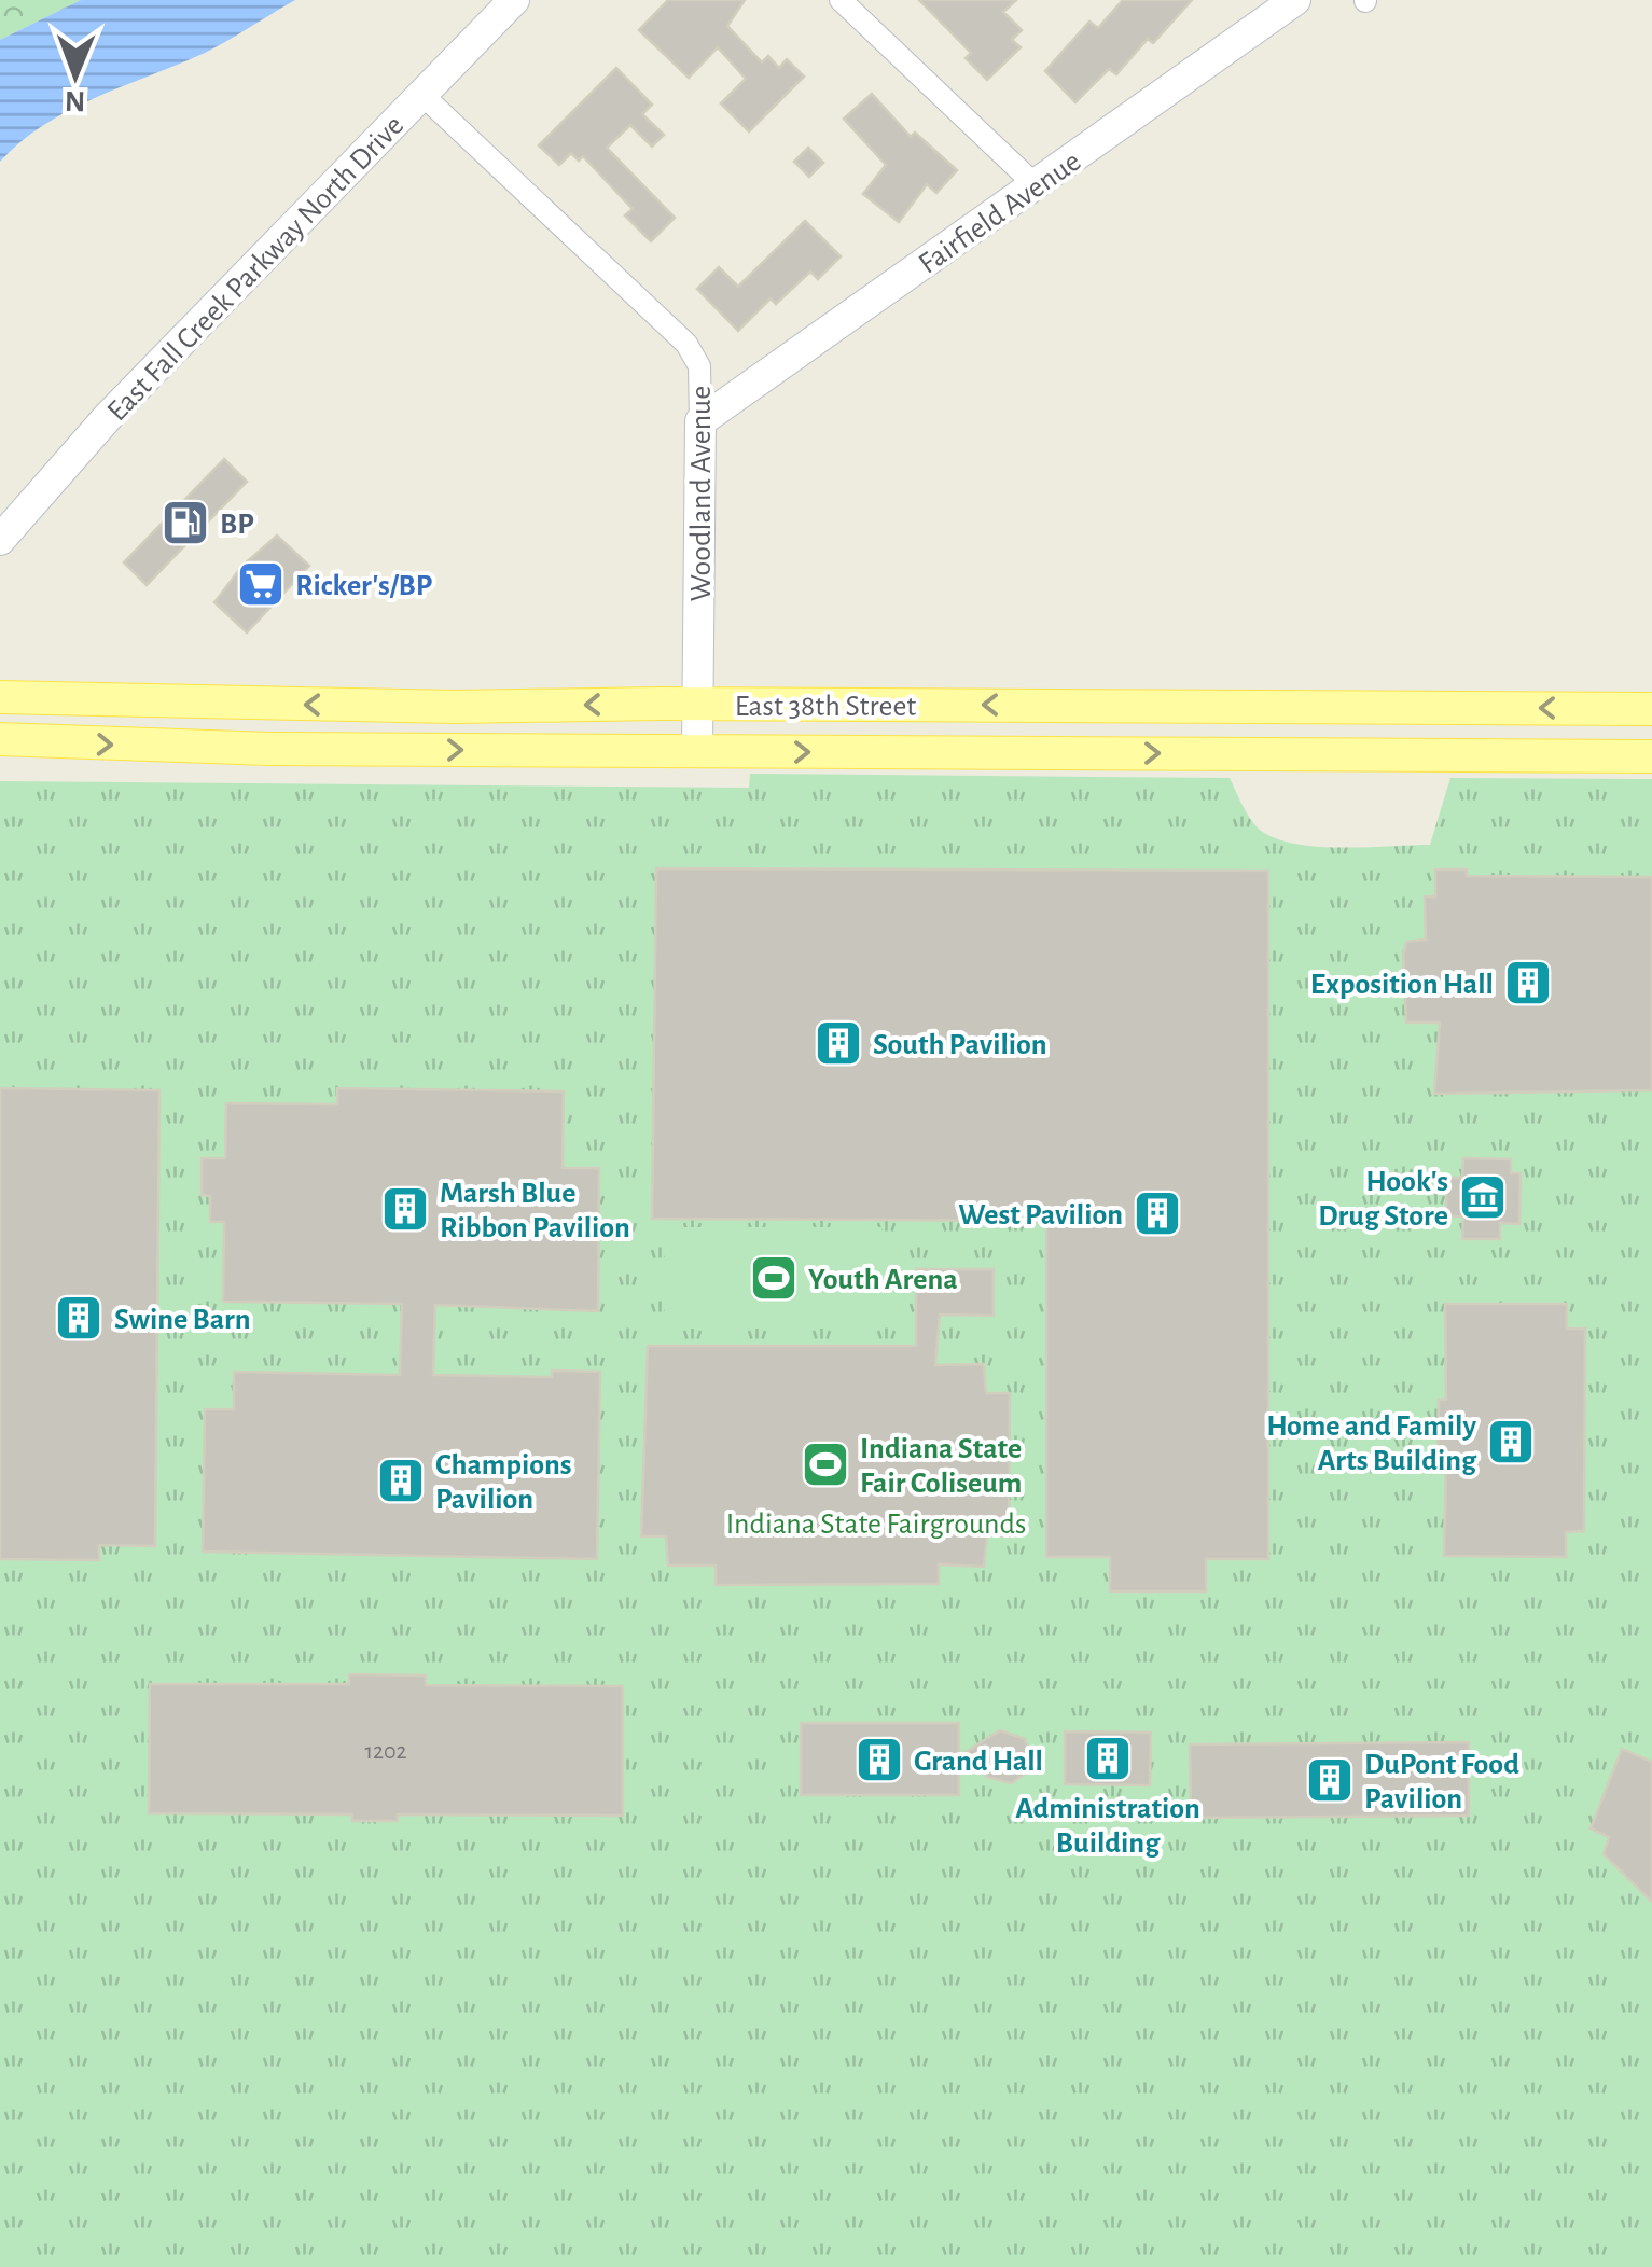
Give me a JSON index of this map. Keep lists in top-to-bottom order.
{
  "streets": {
    "main road": ["East 38th Street"],
    "street": ["Fairfield Avenue", "East Fall Creek Parkway North Drive", "Woodland Avenue"]
  },
  "crossings": [
    ["Fairfield Avenue", "Woodland Avenue"],
    ["East Fall Creek Parkway North Drive", "Woodland Avenue"],
    ["Woodland Avenue", "East 38th Street"]
  ],
  "parks": ["Indiana State Fairgrounds"],
  "places": {
    "fuel station": ["BP"],
    "supermarket": ["Ricker's/BP"],
    "building": [
      "Exposition Hall",
      "South Pavilion",
      "Marsh Blue Ribbon Pavilion",
      "West Pavilion",
      "Swine Barn",
      "Home and Family Arts Building",
      "Champions Pavilion",
      "Administration Building",
      "Grand Hall",
      "DuPont Food Pavilion"
    ],
    "museum": ["Hook's Drug Store"],
    "sports": ["Youth Arena", "Indiana State Fair Coliseum"]
  },
  "house_numbers": ["1202"],
  "north": "bottom"
}
